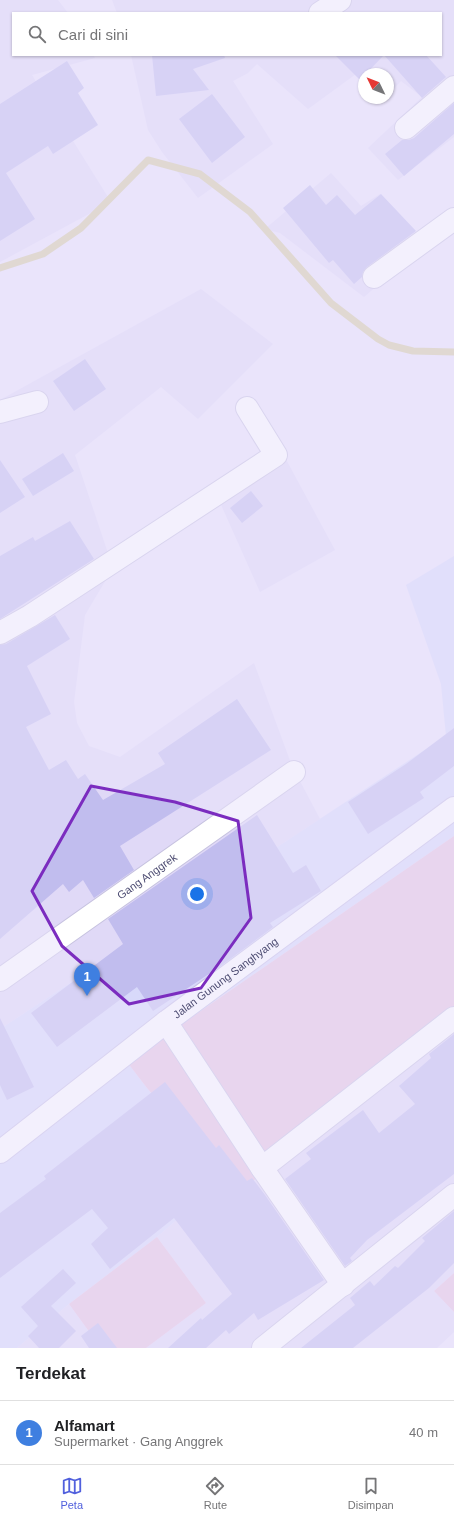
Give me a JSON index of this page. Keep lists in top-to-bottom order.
{
  "streets": {
    "street": ["Gang Anggrek", "Jalan Gunung Sanghyang"]
  },
  "north": "top left",
  "page": {
    "search": "Cari di sini",
    "pins": "1",
    "heading": "Terdekat",
    "list": [
      {
        "mark": "1",
        "name": "Alfamart",
        "note": "Supermarket · Gang Anggrek",
        "value": "40 m"
      }
    ],
    "nav": ["Peta", "Rute", "Disimpan"]
  }
}
